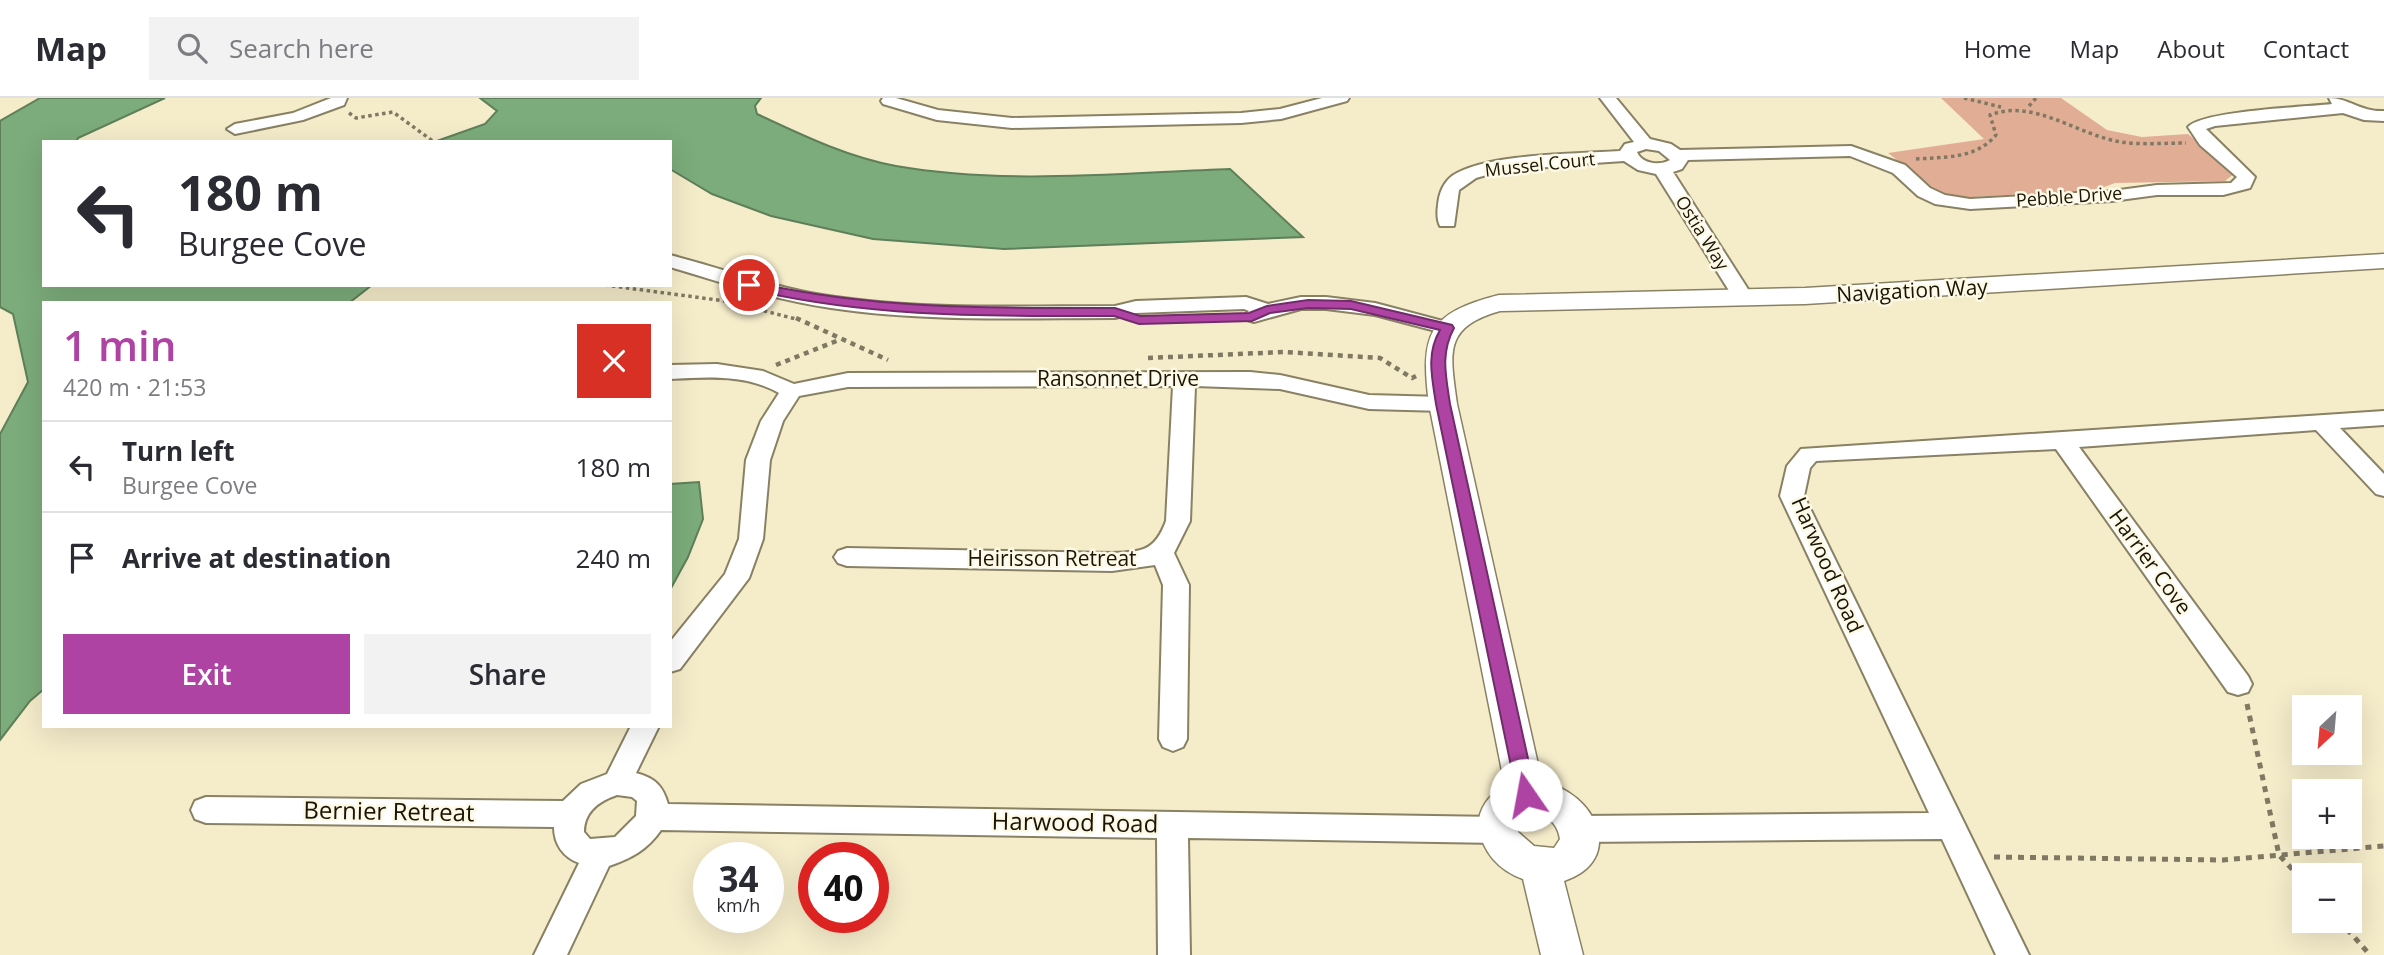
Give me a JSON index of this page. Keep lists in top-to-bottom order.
{
  "streets": {
    "street": [
      "Mussel Court",
      "Pebble Drive",
      "Ostia Way",
      "Navigation Way",
      "Ransonnet Drive",
      "Heirisson Retreat",
      "Harrier Cove",
      "Harwood Road",
      "Bernier Retreat"
    ]
  },
  "crossings": [
    ["Ostia Way", "Navigation Way"],
    ["Ransonnet Drive", "Heirisson Retreat"],
    ["Harrier Cove", "Harwood Road"],
    ["Harwood Road", "Bernier Retreat"]
  ],
  "north": "bottom left",
  "page": {
    "header": "Map",
    "search": "Search here",
    "nav": [
      "Home",
      "Map",
      "About",
      "Contact"
    ],
    "turn": ["180 m", "Burgee Cove"],
    "heading": ["1 min", "420 m · 21:53"],
    "list": [
      {
        "name": "Turn left",
        "note": "Burgee Cove",
        "value": "180 m"
      },
      {
        "name": "Arrive at destination",
        "value": "240 m"
      }
    ],
    "buttons": ["Exit", "Share"],
    "map_buttons": ["+", "−"],
    "speed": "34 km/h",
    "limit": "40"
  }
}
